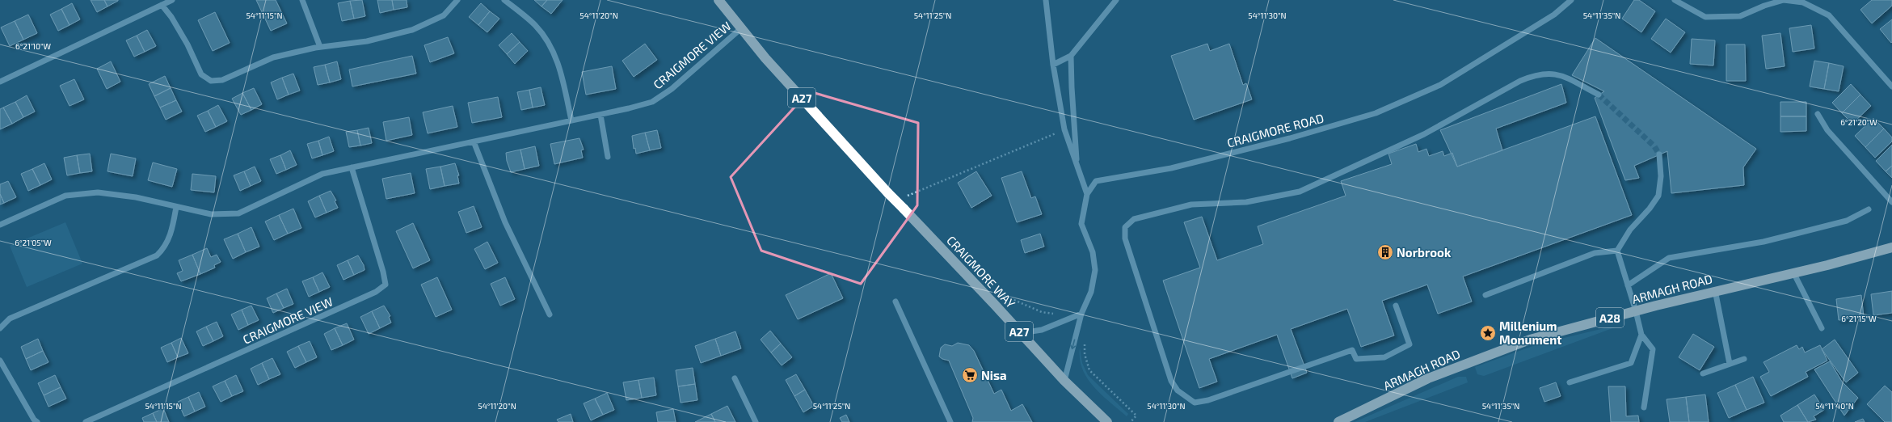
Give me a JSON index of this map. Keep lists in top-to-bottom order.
{
  "streets": {
    "highway": [
      "A27",
      "CRAIGMORE WAY",
      "ARMAGH ROAD",
      "A28"
    ],
    "street": ["CRAIGMORE VIEW", "CRAIGMORE ROAD"]
  },
  "crossings": [
    ["CRAIGMORE VIEW", "A27"],
    ["CRAIGMORE VIEW", "CRAIGMORE WAY"],
    ["A27", "CRAIGMORE WAY"],
    ["CRAIGMORE ROAD", "CRAIGMORE WAY"]
  ],
  "places": {
    "building": ["Norbrook"],
    "place": ["Millenium Monument"],
    "supermarket": ["Nisa"]
  },
  "coordinates": [
    "54°11'15\"N",
    "54°11'20\"N",
    "54°11'25\"N",
    "54°11'30\"N",
    "54°11'35\"N",
    "6°21'10\"W",
    "6°21'20\"W",
    "6°21'05\"W",
    "6°21'15\"W",
    "54°11'40\"N"
  ]
}
